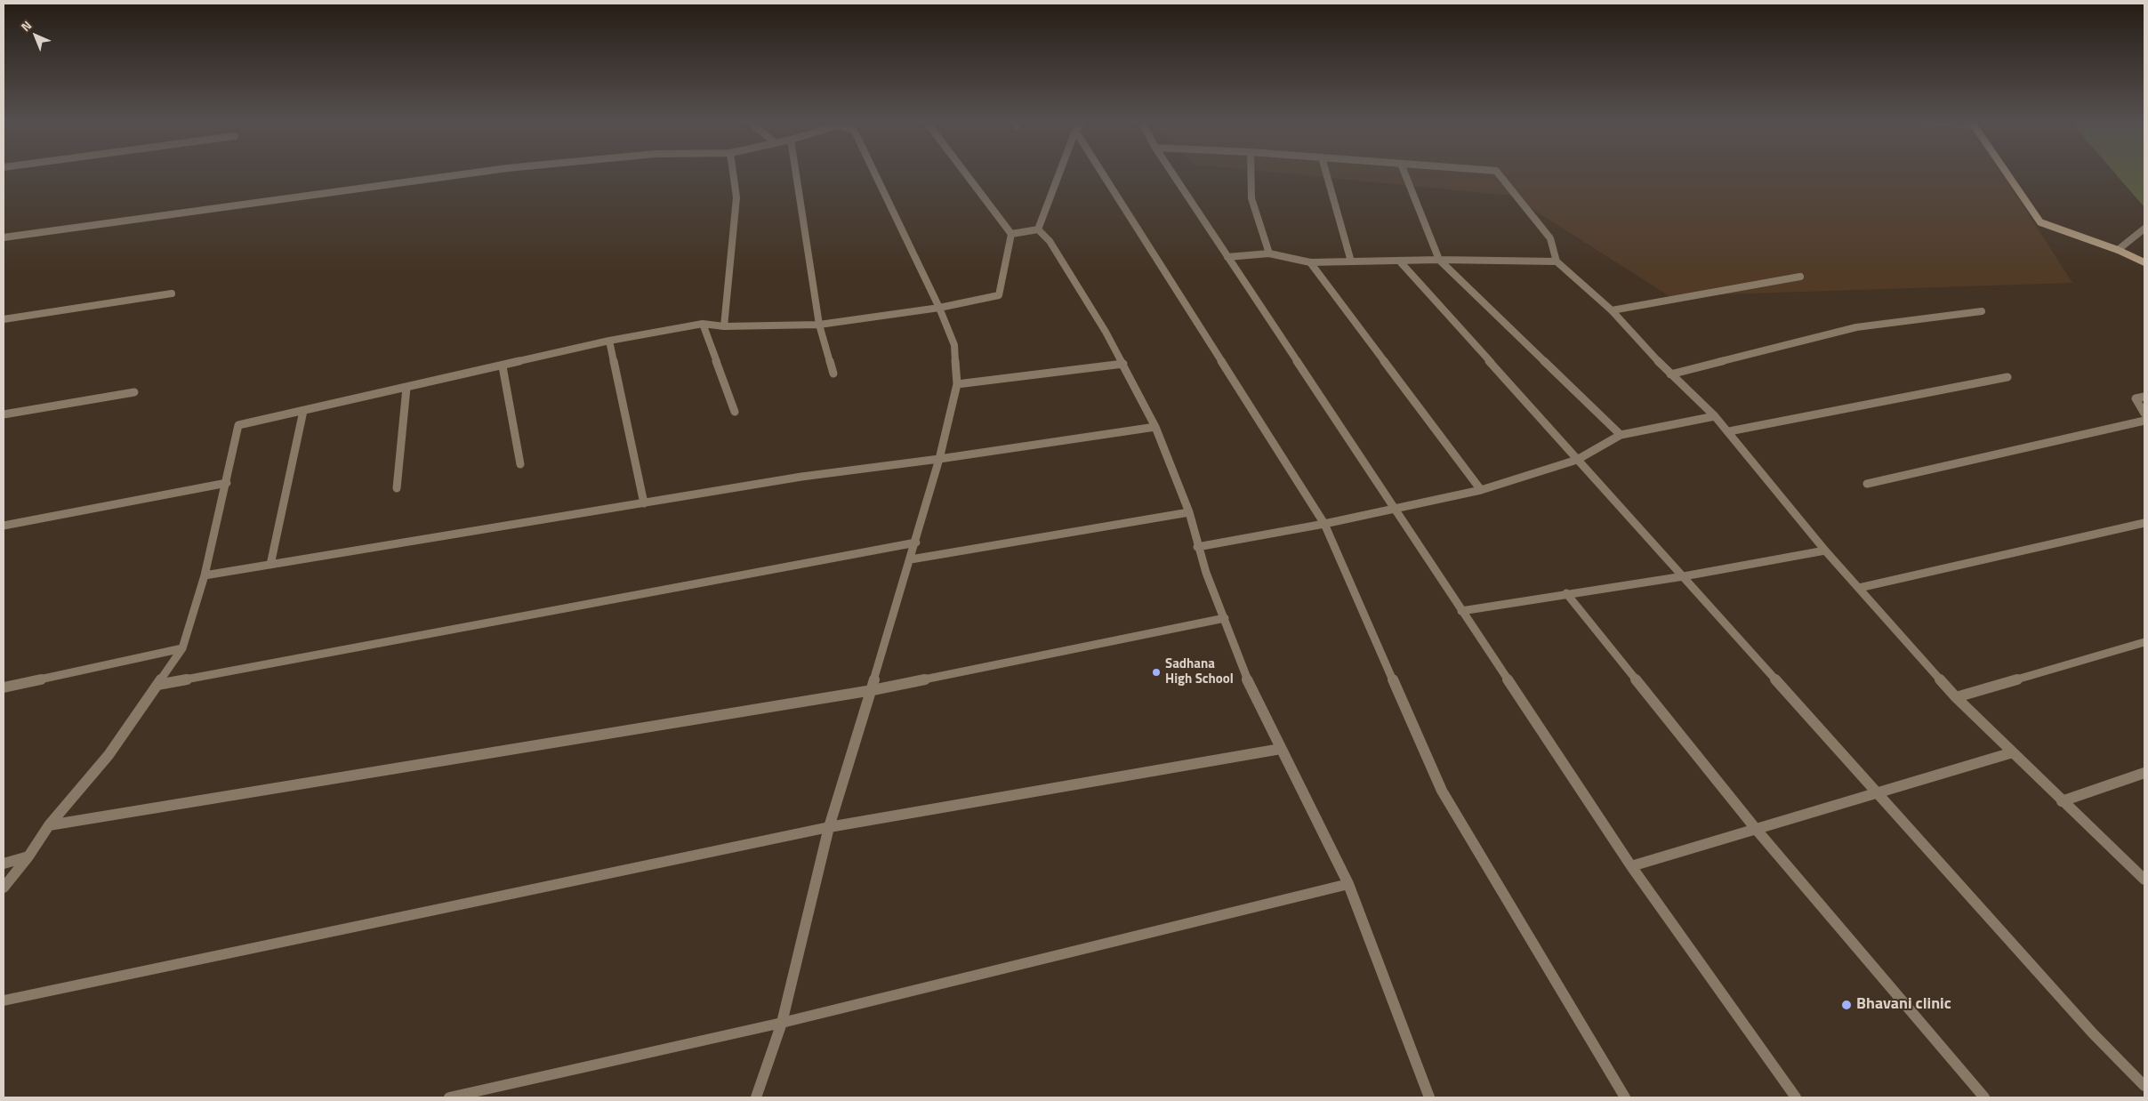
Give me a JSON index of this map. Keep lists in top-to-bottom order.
{
  "places": ["Sadhana High School", "Bhavani clinic"],
  "north": "top left"
}
